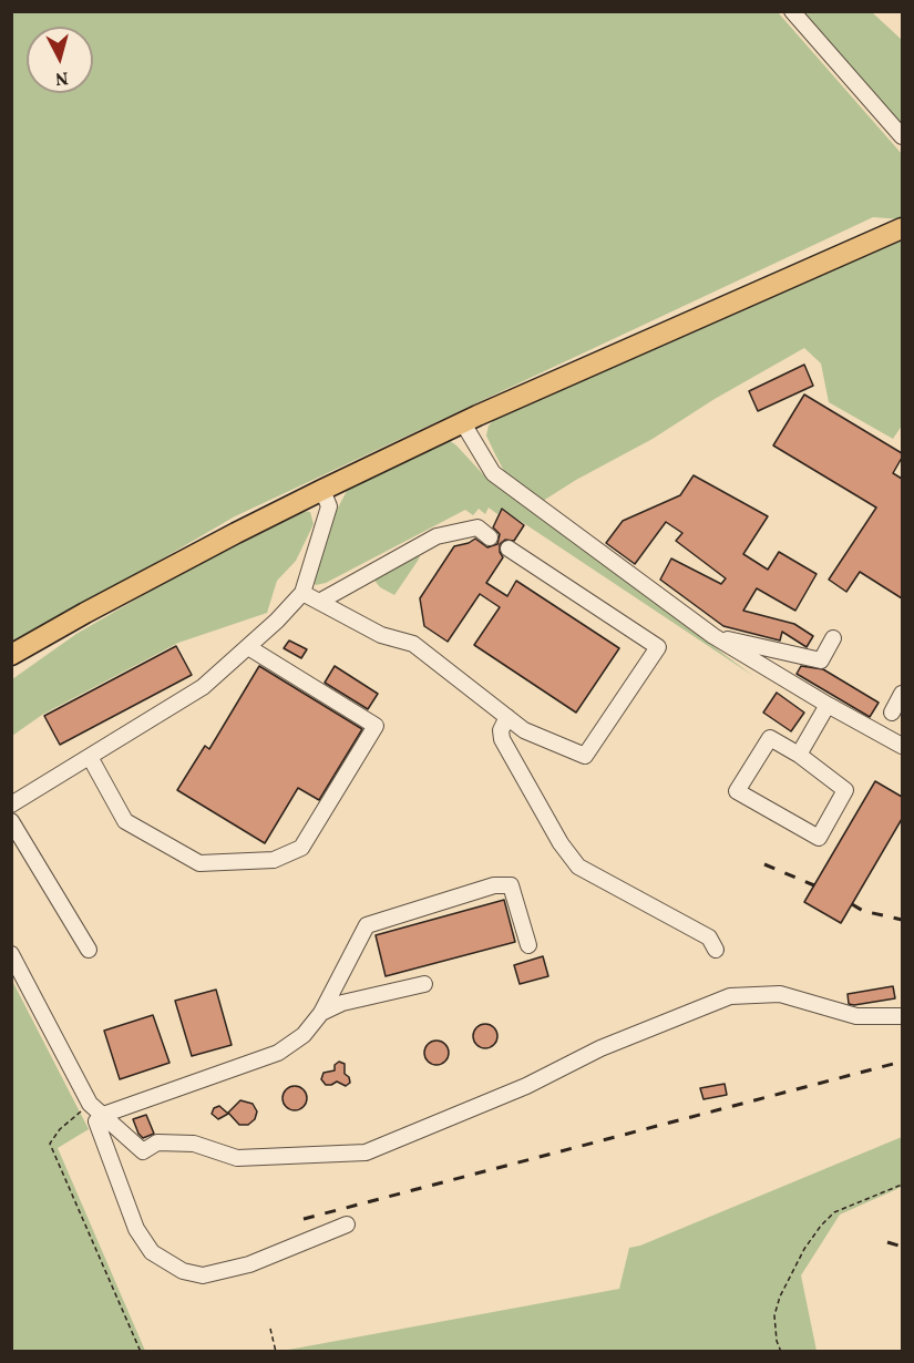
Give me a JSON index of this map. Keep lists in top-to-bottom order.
{
  "north": "bottom"
}
